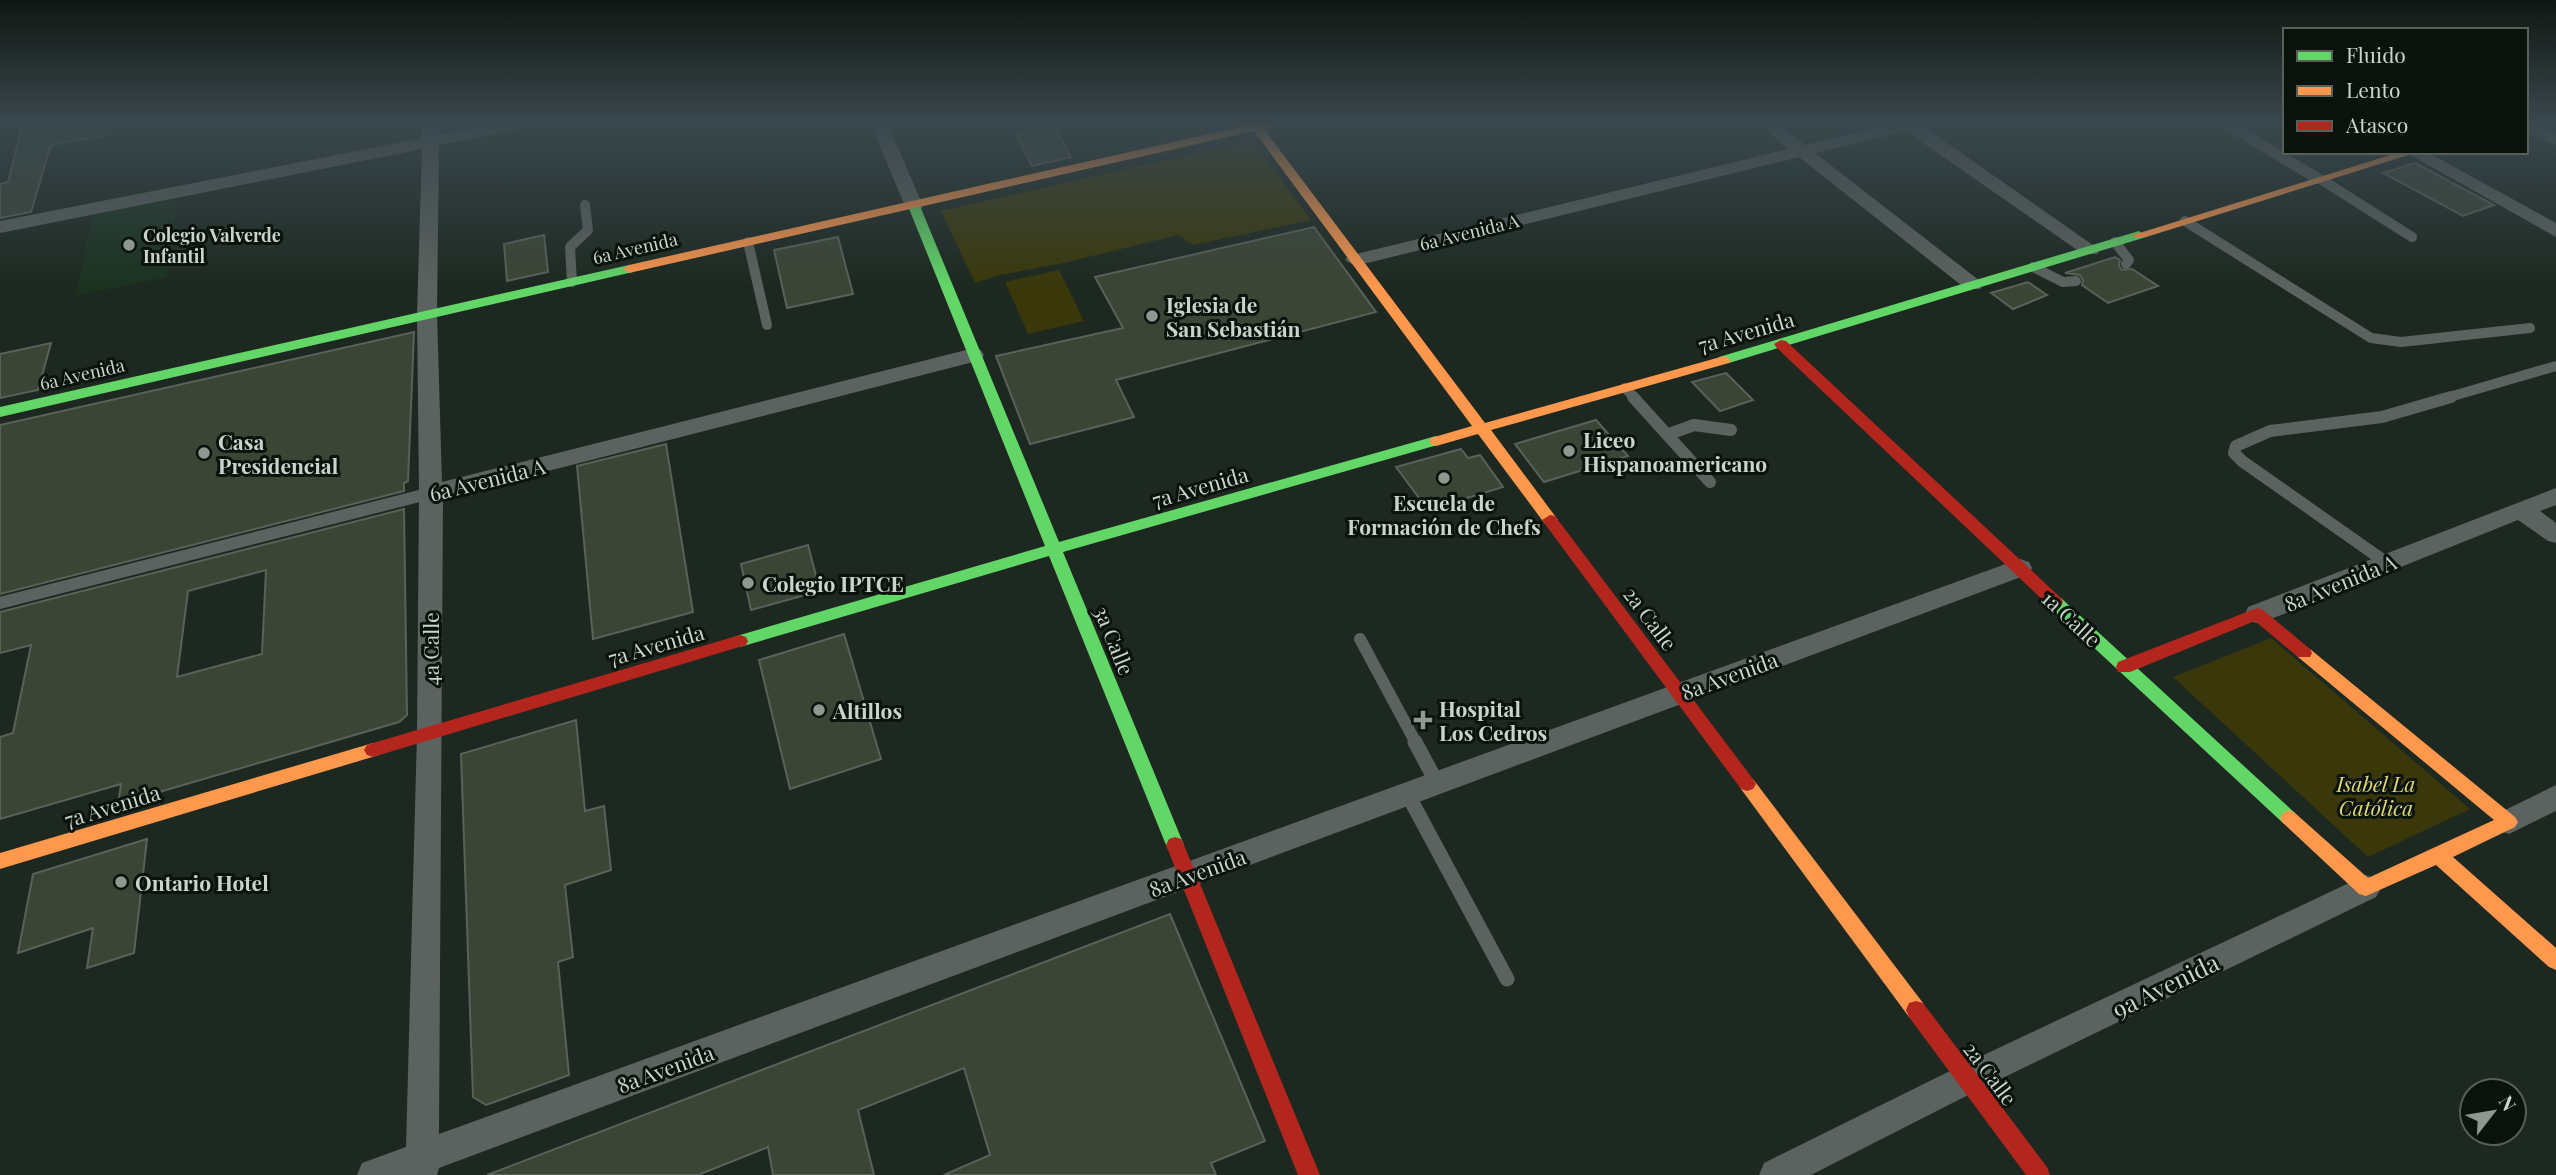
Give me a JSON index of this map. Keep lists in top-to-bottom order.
{
  "streets": {
    "main road": [
      "6a Avenida",
      "7a Avenida",
      "8a Avenida A",
      "2a Calle",
      "1a Calle",
      "3a Calle",
      "9a Avenida"
    ],
    "street": ["6a Avenida A", "4a Calle", "8a Avenida"]
  },
  "crossings": [
    ["6a Avenida A", "2a Calle"],
    ["6a Avenida A", "3a Calle"],
    ["6a Avenida A", "4a Calle"],
    ["6a Avenida", "3a Calle"],
    ["6a Avenida", "4a Calle"],
    ["7a Avenida", "2a Calle"],
    ["7a Avenida", "1a Calle"],
    ["7a Avenida", "3a Calle"],
    ["7a Avenida", "4a Calle"],
    ["8a Avenida A", "1a Calle"],
    ["2a Calle", "8a Avenida"],
    ["2a Calle", "9a Avenida"],
    ["1a Calle", "8a Avenida"],
    ["1a Calle", "9a Avenida"],
    ["3a Calle", "8a Avenida"],
    ["4a Calle", "8a Avenida"]
  ],
  "parks": ["Isabel La Católica"],
  "places": {
    "other": [
      "Colegio Valverde Infantil",
      "Iglesia de San Sebastián",
      "Liceo Hispanoamericano",
      "Casa Presidencial",
      "Escuela de Formación de Chefs",
      "Colegio IPTCE",
      "Altillos",
      "Ontario Hotel"
    ],
    "health": ["Hospital Los Cedros"]
  },
  "legend": ["Fluido", "Lento", "Atasco"],
  "north": "top right"
}
